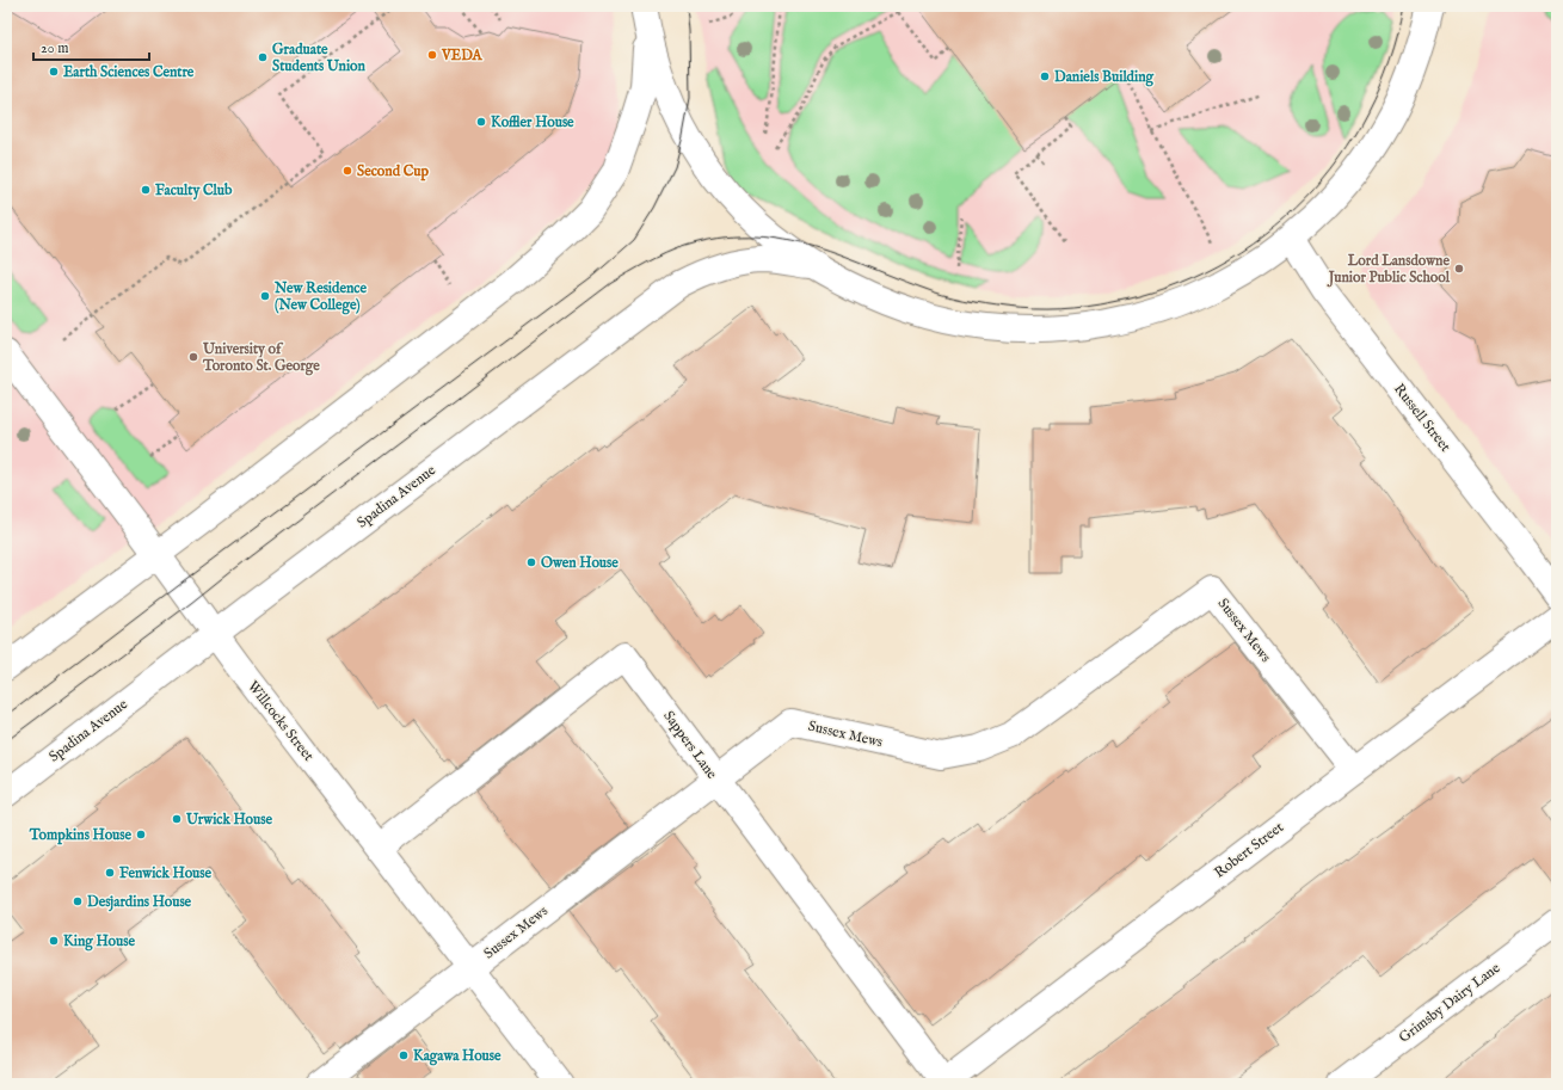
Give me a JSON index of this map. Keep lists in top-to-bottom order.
{
  "streets": {
    "main road": [
      "Russell Street",
      "Spadina Avenue",
      "Sussex Mews",
      "Willcocks Street",
      "Sappers Lane",
      "Robert Street",
      "Grimsby Dairy Lane"
    ]
  },
  "crossings": [
    ["Spadina Avenue", "Willcocks Street"],
    ["Sussex Mews", "Willcocks Street"],
    ["Sussex Mews", "Sappers Lane"],
    ["Sussex Mews", "Robert Street"],
    ["Willcocks Street", "Sappers Lane"],
    ["Sappers Lane", "Robert Street"]
  ],
  "places": [
    "VEDA",
    "Graduate Students Union",
    "Earth Sciences Centre",
    "Daniels Building",
    "Koffler House",
    "Second Cup",
    "Faculty Club",
    "Lord Lansdowne Junior Public School",
    "New Residence (New College)",
    "University of Toronto St. George",
    "Owen House",
    "Urwick House",
    "Tompkins House",
    "Fenwick House",
    "Desjardins House",
    "King House",
    "Kagawa House"
  ],
  "scale_bar": "20 m"
}
